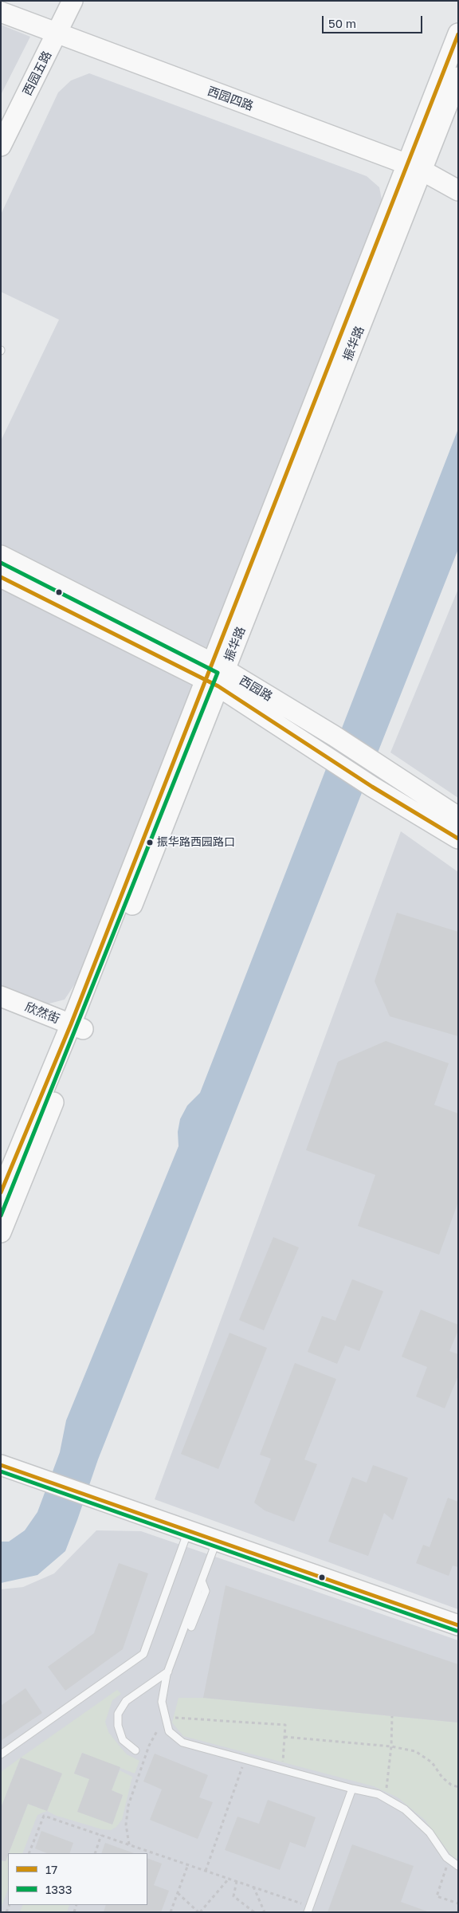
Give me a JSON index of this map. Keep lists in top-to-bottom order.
{
  "streets": {
    "main road": [
      "西园五路",
      "西园四路",
      "振华路",
      "西园路",
      "欣然街"
    ]
  },
  "crossings": [
    ["西园五路", "西园四路"],
    ["西园四路", "振华路"],
    ["振华路", "西园路"],
    ["振华路", "欣然街"]
  ],
  "places": ["振华路西园路口"],
  "lines": ["transit line 17", "transit line 1333"],
  "legend": ["17", "1333"],
  "scale_bar": "50 m"
}
